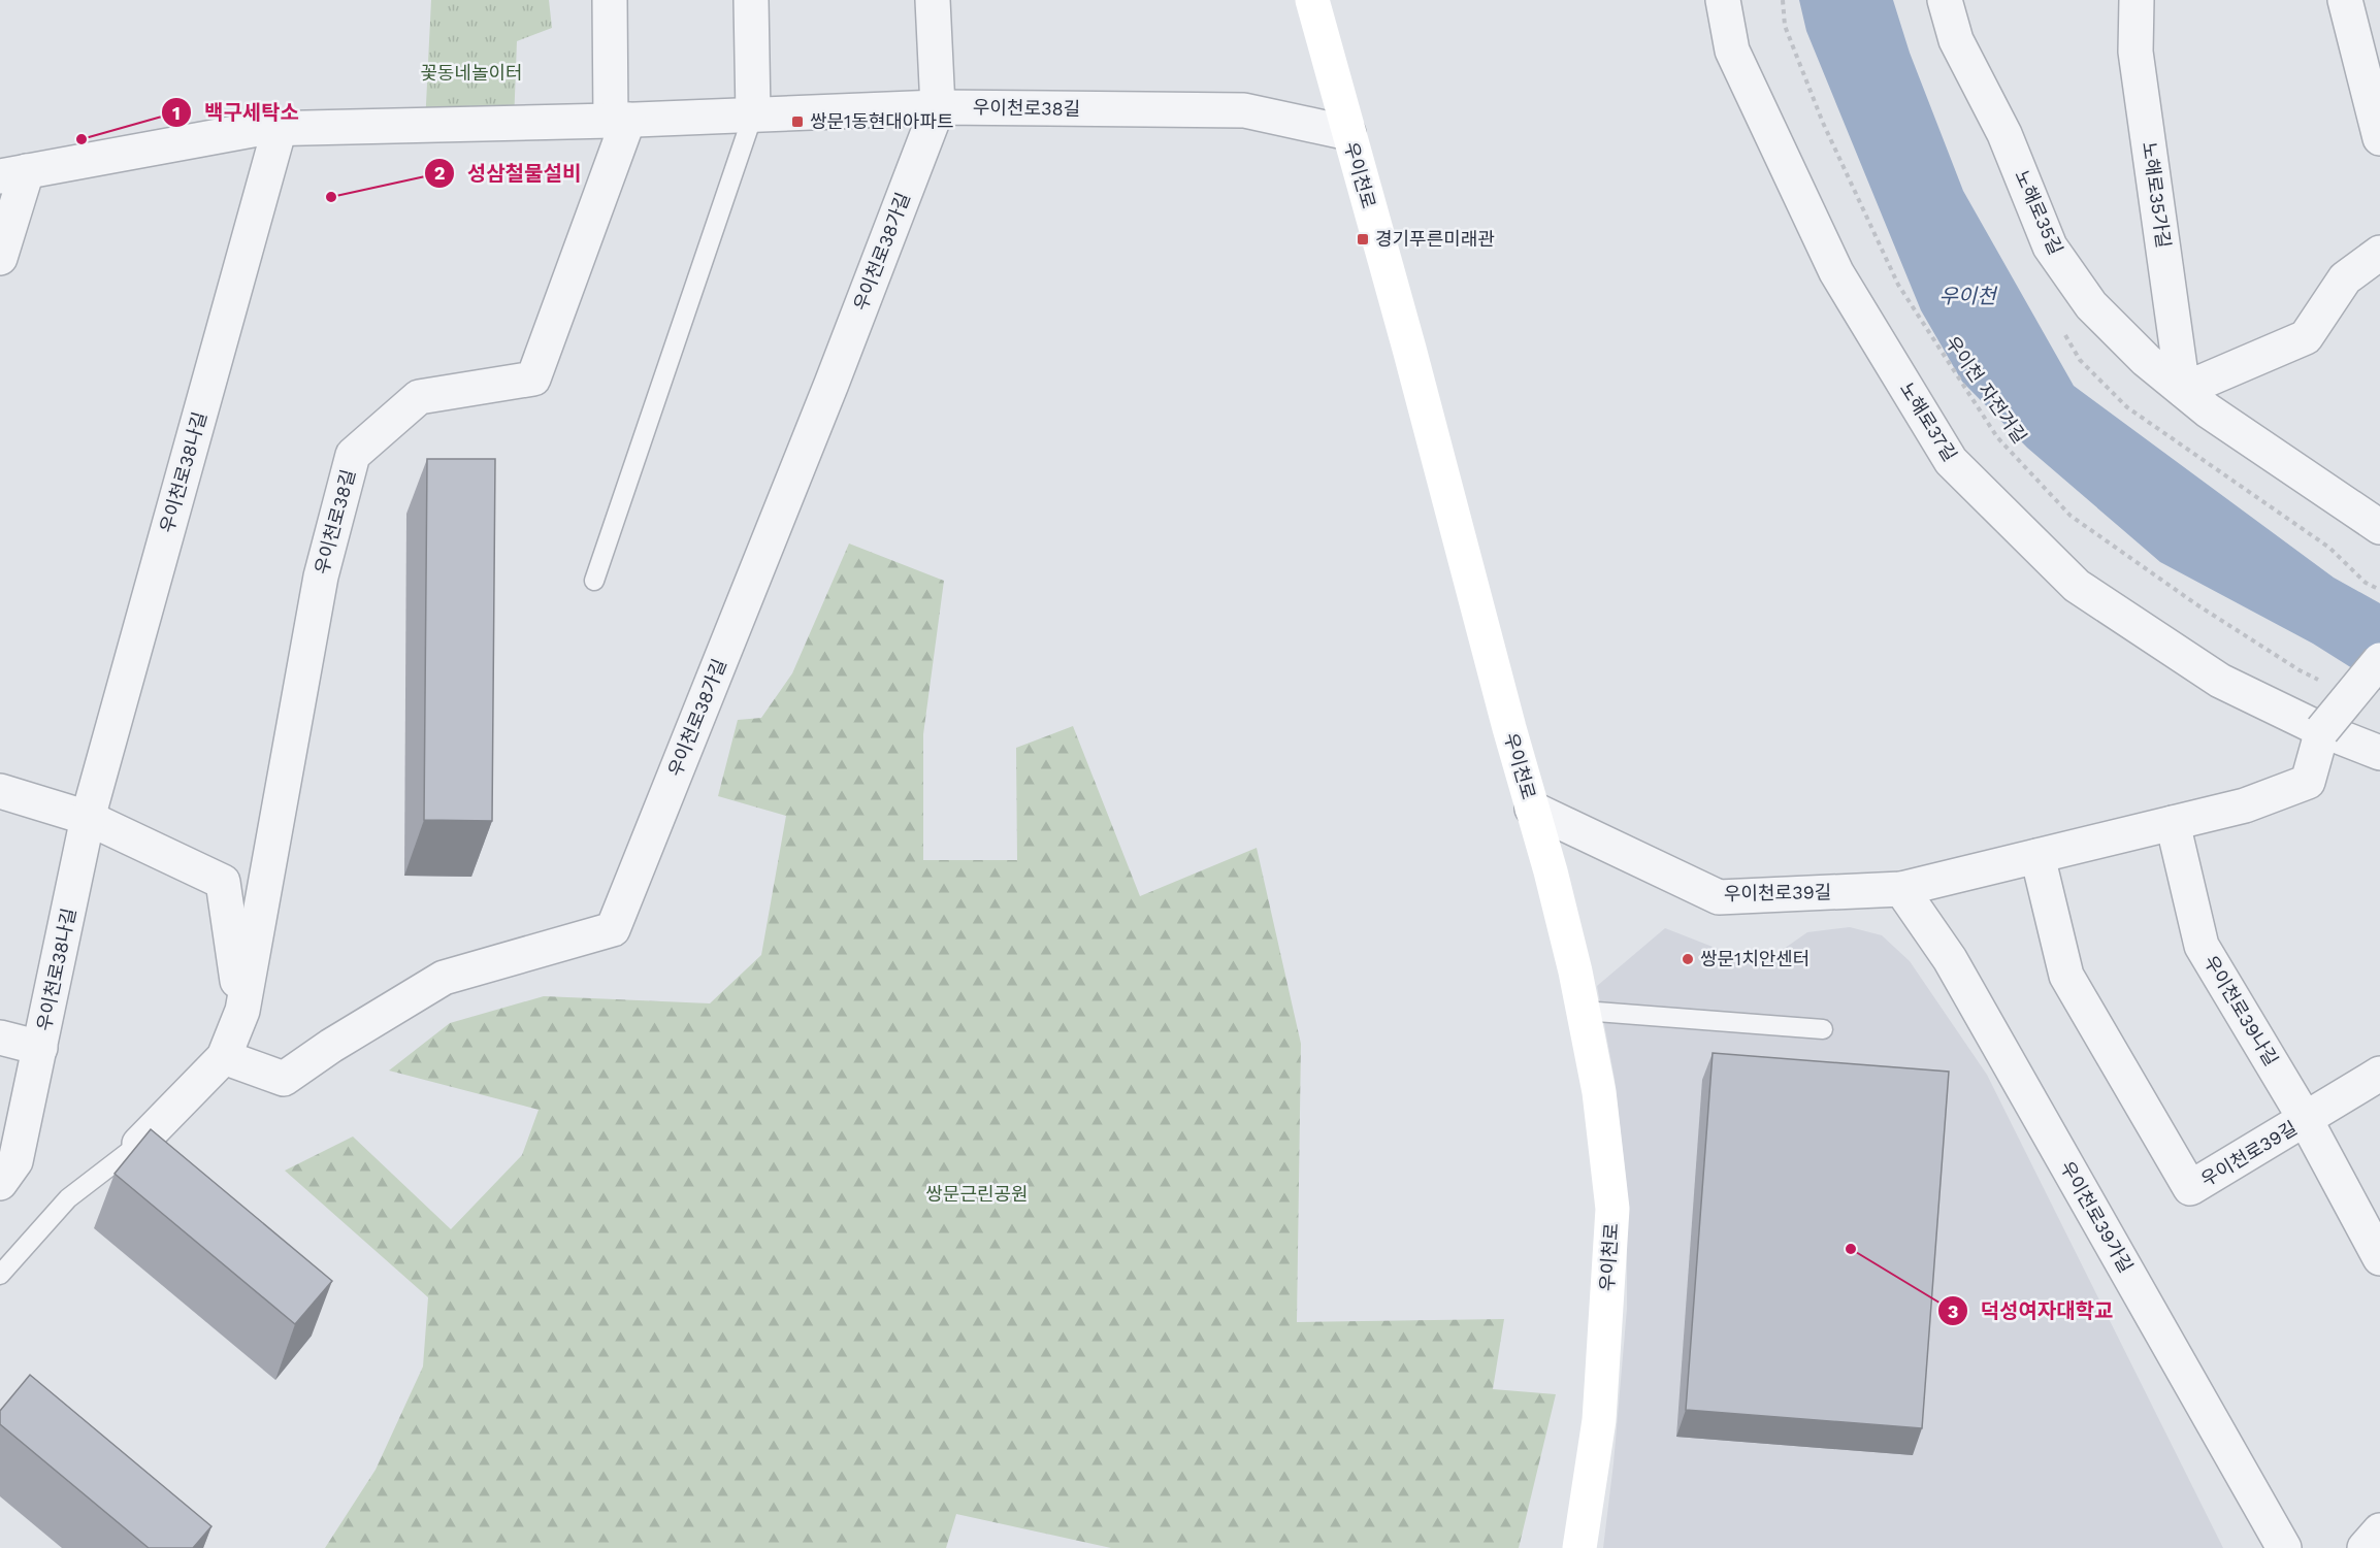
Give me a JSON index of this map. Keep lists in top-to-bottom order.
{
  "streets": {
    "street": [
      "우이천로38길",
      "우이천로",
      "노해로35가길",
      "노해로35길",
      "우이천로38가길",
      "노해로37길",
      "우이천로38나길",
      "우이천로39길",
      "우이천로39나길",
      "우이천로39가길"
    ],
    "path": ["우이천 자전거길"]
  },
  "crossings": [
    ["우이천로38길", "우이천로"],
    ["우이천로38길", "우이천로38가길"],
    ["우이천로38길", "우이천로38나길"],
    ["우이천로", "우이천로39길"],
    ["노해로35가길", "노해로35길"],
    ["노해로37길", "우이천로39길"],
    ["우이천로39길", "우이천로39나길"],
    ["우이천로39길", "우이천로39가길"]
  ],
  "water": ["우이천"],
  "parks": ["꽃동네놀이터", "쌍문근린공원"],
  "places": {
    "transit": ["쌍문1동현대아파트", "경기푸른미래관"],
    "other": [
      "백구세탁소",
      "성삼철물설비",
      "쌍문1치안센터",
      "덕성여자대학교"
    ]
  }
}
